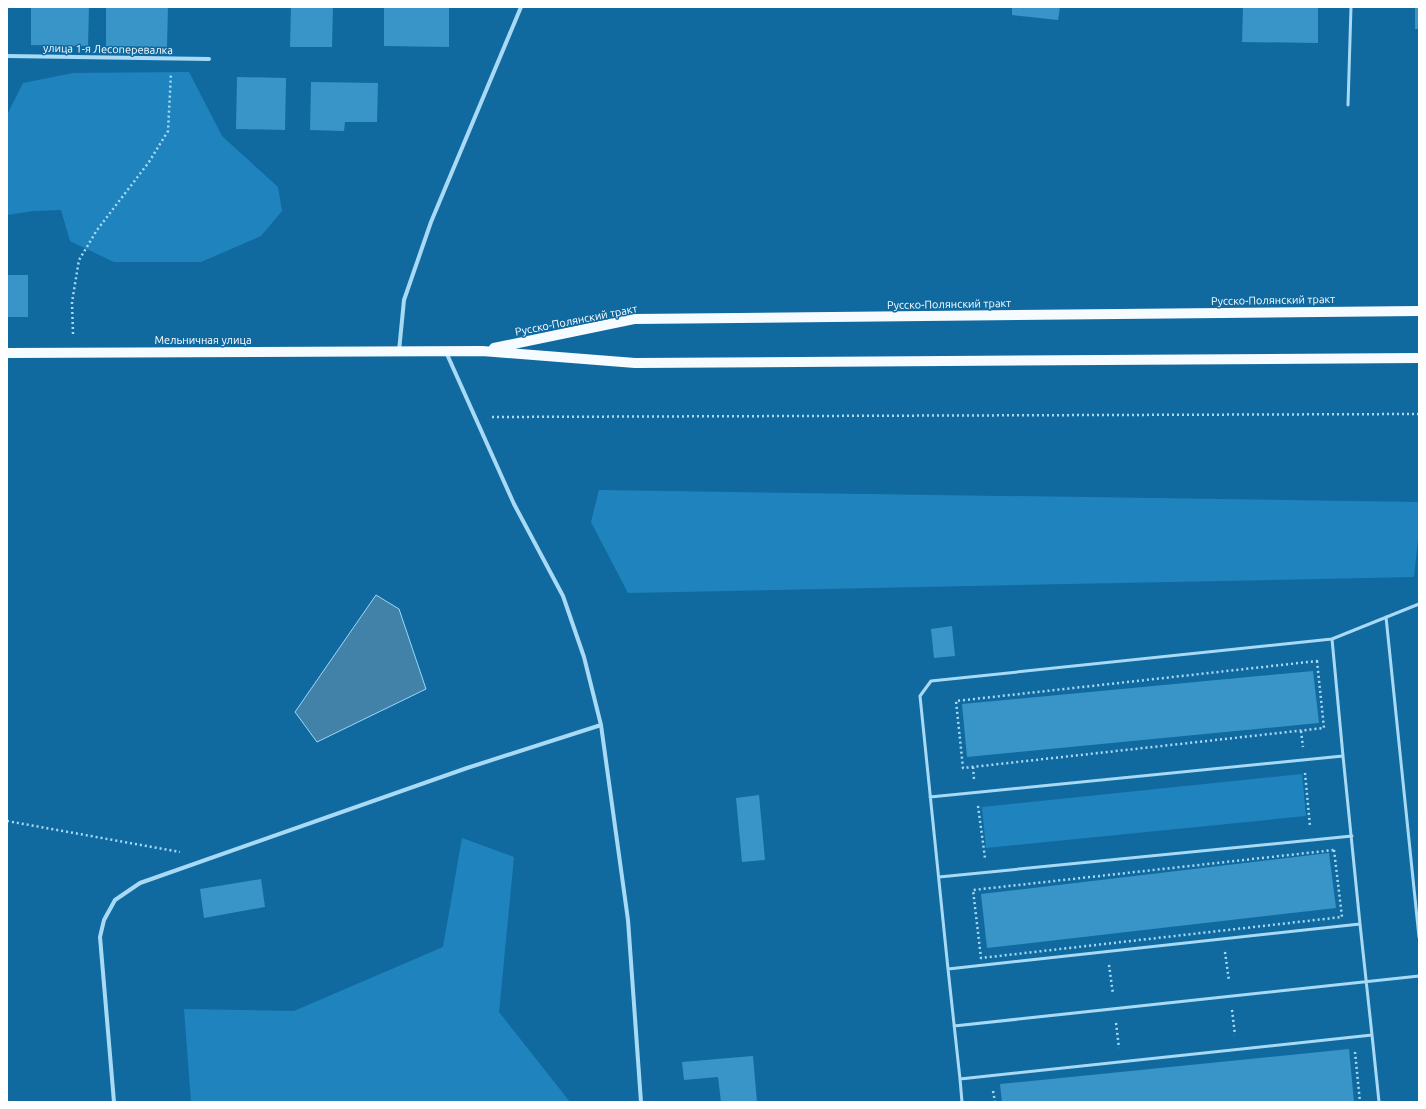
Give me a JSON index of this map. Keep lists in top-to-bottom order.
{
  "streets": {
    "main road": ["Русско-Полянский тракт", "Мельничная улица"],
    "street": ["улица 1-я Лесоперевалка"]
  },
  "crossings": [
    ["Русско-Полянский тракт", "Мельничная улица"]
  ]
}
